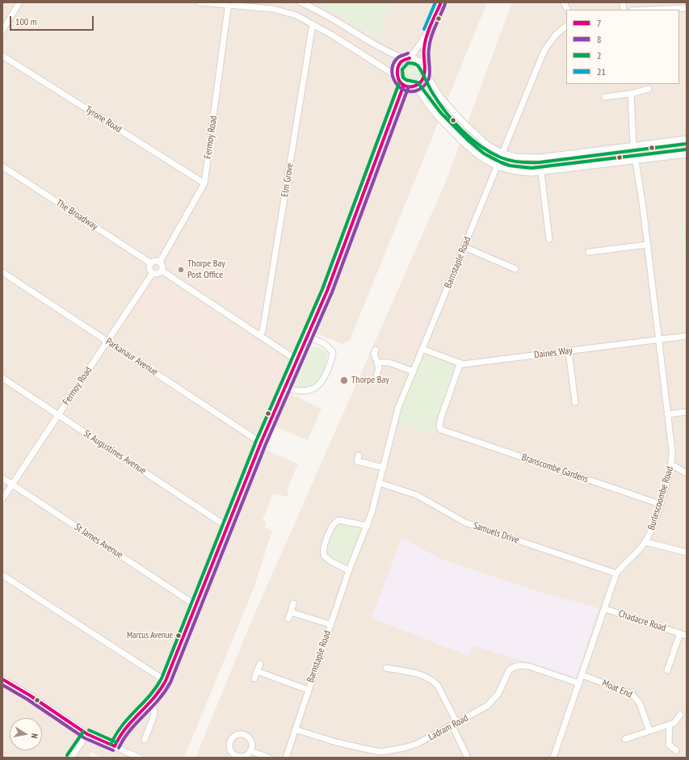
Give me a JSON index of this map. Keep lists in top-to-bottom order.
{
  "streets": {
    "street": [
      "Tyrone Road",
      "Fermoy Road",
      "Elm Grove",
      "The Broadway",
      "Barnstaple Road",
      "Daines Way",
      "Parkanaur Avenue",
      "St Augustines Avenue",
      "Branscombe Gardens",
      "Burlescoombe Road",
      "Samuels Drive",
      "St James Avenue",
      "Chadacre Road",
      "Moat End",
      "Ladram Road"
    ]
  },
  "crossings": [
    ["Tyrone Road", "Fermoy Road"],
    ["Fermoy Road", "The Broadway"],
    ["Fermoy Road", "Parkanaur Avenue"],
    ["Fermoy Road", "St Augustines Avenue"],
    ["Fermoy Road", "St James Avenue"],
    ["Barnstaple Road", "Daines Way"],
    ["Barnstaple Road", "Samuels Drive"],
    ["Barnstaple Road", "Ladram Road"],
    ["Daines Way", "Branscombe Gardens"],
    ["Daines Way", "Burlescoombe Road"],
    ["Branscombe Gardens", "Burlescoombe Road"],
    ["Burlescoombe Road", "Samuels Drive"],
    ["Burlescoombe Road", "Chadacre Road"],
    ["Burlescoombe Road", "Moat End"],
    ["Burlescoombe Road", "Ladram Road"]
  ],
  "places": ["Thorpe Bay Post Office", "Thorpe Bay", "Marcus Avenue"],
  "lines": [
    "transit line 7",
    "transit line 21",
    "transit line 8",
    "transit line 2"
  ],
  "legend": [
    "7",
    "8",
    "2",
    "21"
  ],
  "scale_bar": "100 m",
  "north": "right"
}
